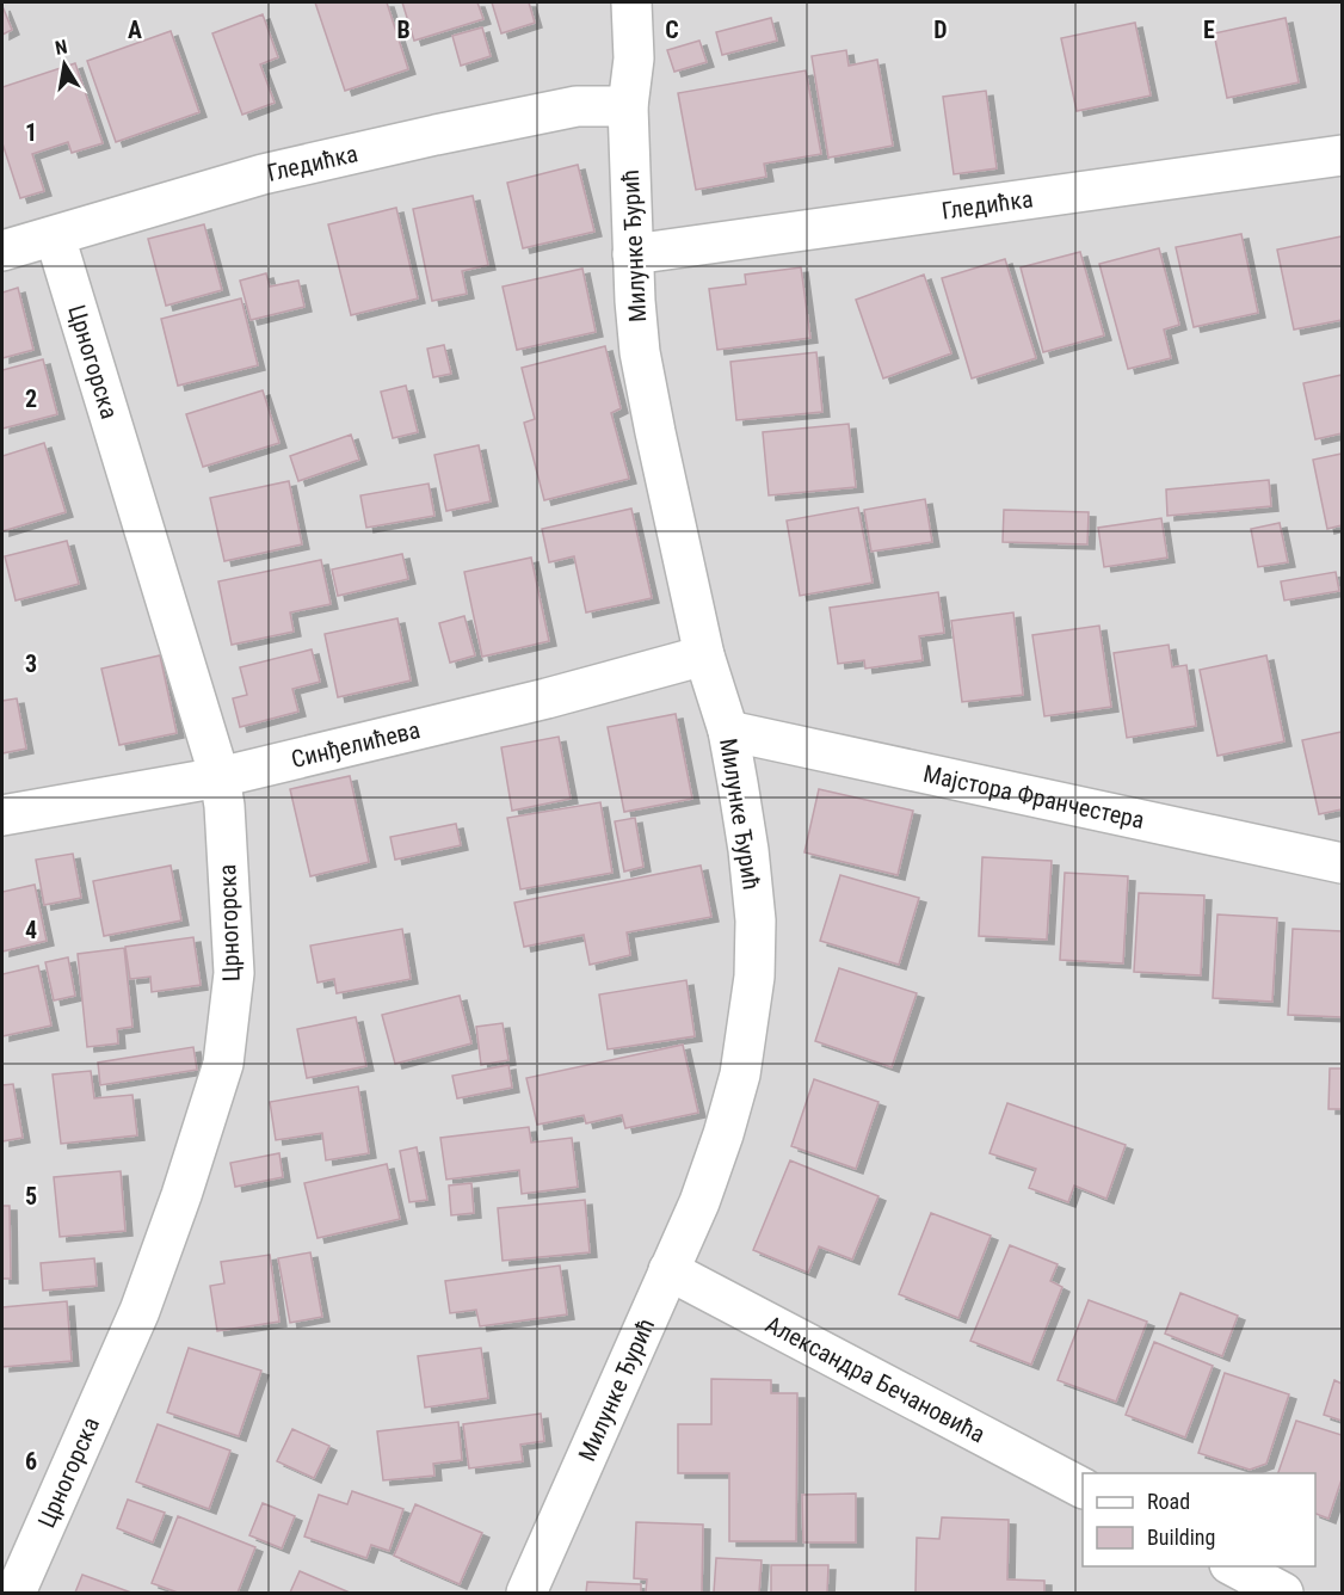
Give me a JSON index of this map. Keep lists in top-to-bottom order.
{
  "streets": {
    "street": [
      "Гледићка",
      "Милунке Ђурић",
      "Црногорска",
      "Синђелићева",
      "Мајстора Франчестера",
      "Александра Бечановића"
    ]
  },
  "crossings": [
    ["Гледићка", "Милунке Ђурић"],
    ["Гледићка", "Црногорска"],
    ["Милунке Ђурић", "Синђелићева"],
    ["Милунке Ђурић", "Мајстора Франчестера"],
    ["Милунке Ђурић", "Александра Бечановића"],
    ["Црногорска", "Синђелићева"]
  ],
  "legend": ["Road", "Building"],
  "north": "top",
  "grid": {
    "columns": [
      "A",
      "B",
      "C",
      "D",
      "E"
    ],
    "rows": [
      "1",
      "2",
      "3",
      "4",
      "5",
      "6"
    ]
  }
}
